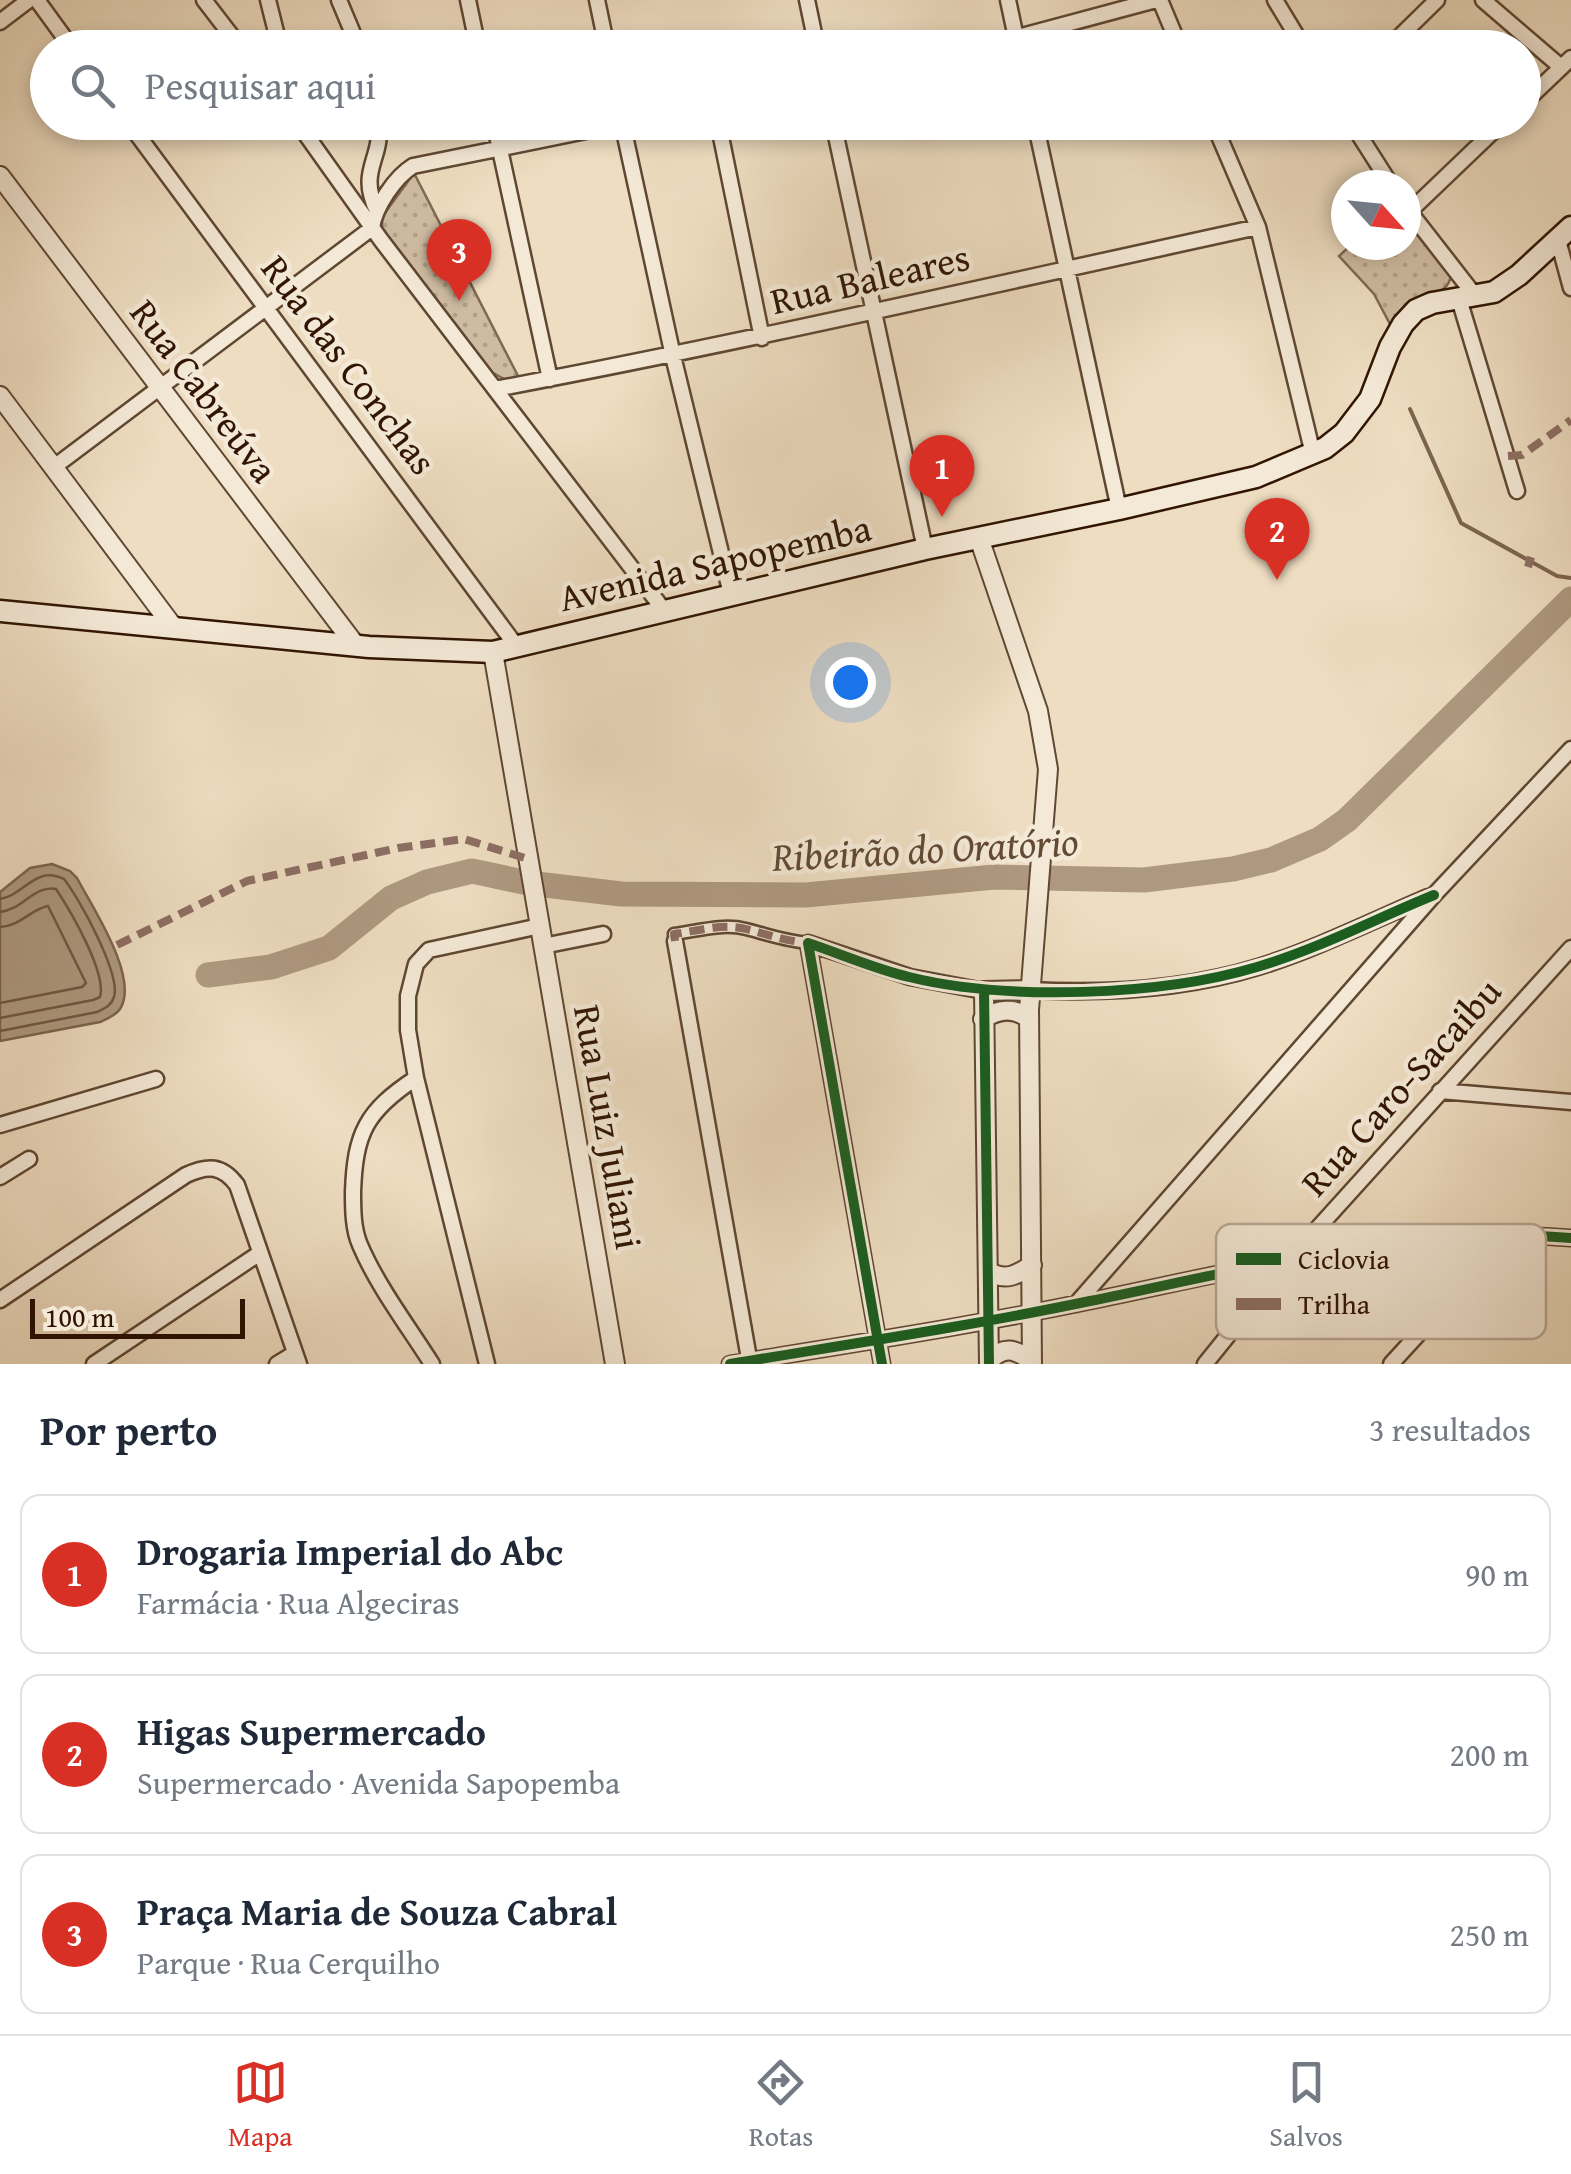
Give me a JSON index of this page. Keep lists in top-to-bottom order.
{
  "streets": {
    "main road": ["Avenida Sapopemba"],
    "street": [
      "Rua Baleares",
      "Rua das Conchas",
      "Rua Cabreúva",
      "Rua Caro-Sacaibu",
      "Rua Luiz Juliani"
    ]
  },
  "crossings": [
    ["Rua das Conchas", "Avenida Sapopemba"],
    ["Rua Cabreúva", "Avenida Sapopemba"],
    ["Avenida Sapopemba", "Rua Luiz Juliani"]
  ],
  "water": ["Ribeirão do Oratório"],
  "legend": ["Ciclovia", "Trilha"],
  "scale_bar": "100 m",
  "north": "bottom right",
  "page": {
    "search": "Pesquisar aqui",
    "pins": ["3", "1", "2"],
    "scale": "100 m",
    "heading": ["Por perto", "3 resultados"],
    "list": [
      {
        "mark": "1",
        "name": "Drogaria Imperial do Abc",
        "note": "Farmácia · Rua Algeciras",
        "value": "90 m"
      },
      {
        "mark": "2",
        "name": "Higas Supermercado",
        "note": "Supermercado · Avenida Sapopemba",
        "value": "200 m"
      },
      {
        "mark": "3",
        "name": "Praça Maria de Souza Cabral",
        "note": "Parque · Rua Cerquilho",
        "value": "250 m"
      }
    ],
    "nav": ["Mapa", "Rotas", "Salvos"]
  }
}
